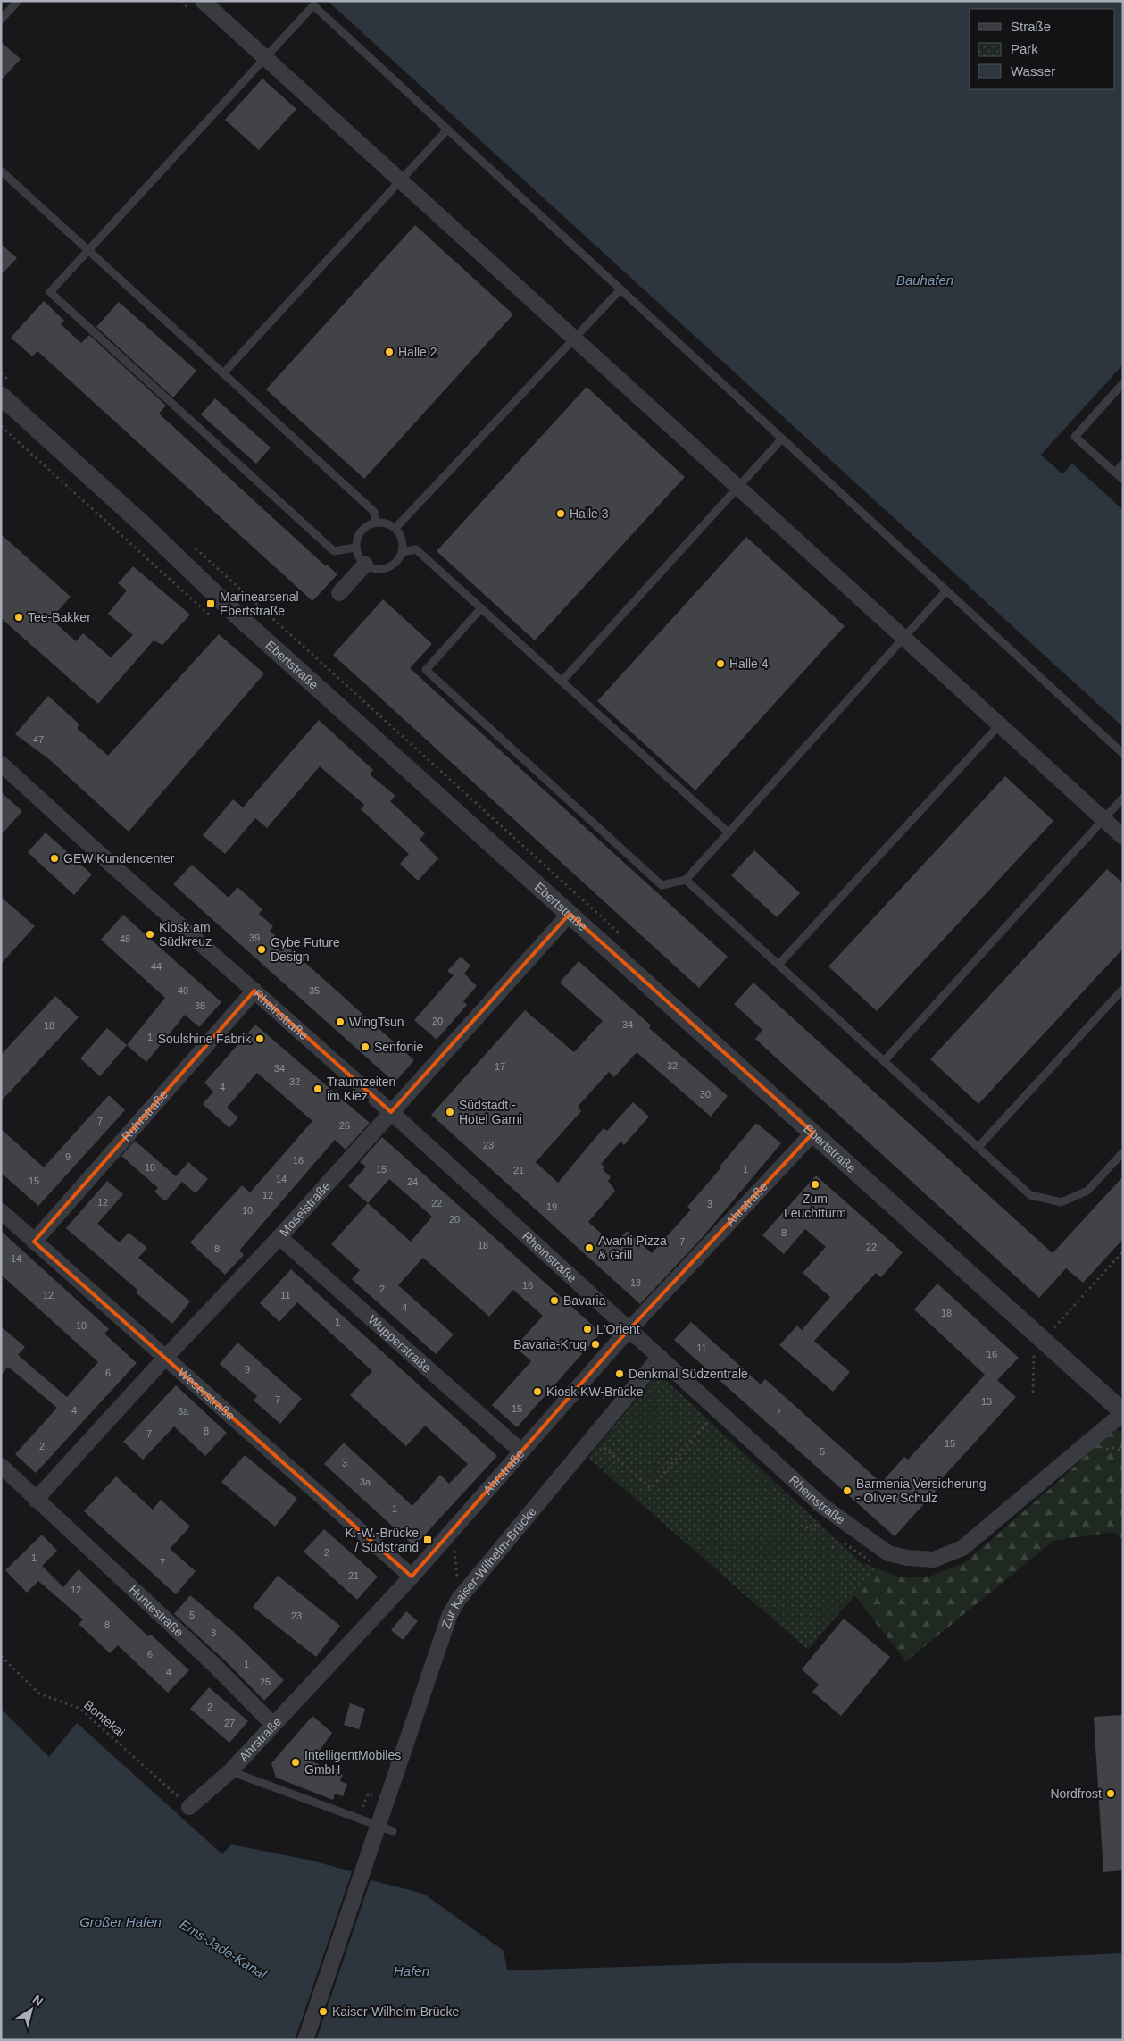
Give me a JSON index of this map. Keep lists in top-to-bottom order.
{
  "streets": {
    "street": [
      "Ebertstraße",
      "Rheinstraße",
      "Ruhrstraße",
      "Ahrstraße",
      "Moselstraße",
      "Wupperstraße",
      "Weserstraße",
      "Zur Kaiser-Wilhelm-Brücke",
      "Huntestraße"
    ],
    "path": ["Bontekai"]
  },
  "crossings": [
    ["Ebertstraße", "Rheinstraße"],
    ["Ebertstraße", "Ahrstraße"],
    ["Ebertstraße", "Moselstraße"],
    ["Rheinstraße", "Ruhrstraße"],
    ["Rheinstraße", "Ahrstraße"],
    ["Rheinstraße", "Moselstraße"],
    ["Rheinstraße", "Zur Kaiser-Wilhelm-Brücke"],
    ["Ruhrstraße", "Weserstraße"],
    ["Ahrstraße", "Wupperstraße"],
    ["Ahrstraße", "Weserstraße"],
    ["Ahrstraße", "Huntestraße"],
    ["Ahrstraße", "Bontekai"],
    ["Moselstraße", "Wupperstraße"],
    ["Moselstraße", "Weserstraße"],
    ["Moselstraße", "Huntestraße"]
  ],
  "water": [
    "Bauhafen",
    "Großer Hafen",
    "Ems-Jade-Kanal",
    "Hafen"
  ],
  "places": {
    "other": [
      "Halle 2",
      "Halle 3",
      "Tee-Bakker",
      "Halle 4",
      "GEW Kundencenter",
      "Kiosk am Südkreuz",
      "Gybe Future Design",
      "WingTsun",
      "Soulshine Fabrik",
      "Senfonie",
      "Traumzeiten im Kiez",
      "Südstadt - Hotel Garni",
      "Zum Leuchtturm",
      "Avanti Pizza & Grill",
      "Bavaria",
      "L'Orient",
      "Bavaria-Krug",
      "Denkmal Südzentrale",
      "Kiosk KW-Brücke",
      "Barmenia Versicherung - Oliver Schulz",
      "IntelligentMobiles GmbH",
      "Nordfrost",
      "Kaiser-Wilhelm-Brücke"
    ],
    "transit": ["Marinearsenal Ebertstraße", "K.-W.-Brücke / Südstrand"]
  },
  "house_numbers": [
    "47",
    "39",
    "48",
    "44",
    "40",
    "35",
    "38",
    "20",
    "34",
    "18",
    "1",
    "32",
    "17",
    "34",
    "32",
    "4",
    "30",
    "7",
    "26",
    "23",
    "9",
    "16",
    "10",
    "15",
    "1",
    "21",
    "14",
    "15",
    "24",
    "12",
    "12",
    "22",
    "3",
    "19",
    "10",
    "20",
    "8",
    "7",
    "18",
    "22",
    "8",
    "14",
    "13",
    "16",
    "2",
    "12",
    "11",
    "4",
    "18",
    "1",
    "10",
    "11",
    "16",
    "9",
    "6",
    "7",
    "13",
    "15",
    "4",
    "8a",
    "7",
    "8",
    "7",
    "15",
    "2",
    "5",
    "3",
    "3a",
    "1",
    "2",
    "1",
    "7",
    "21",
    "12",
    "5",
    "23",
    "8",
    "3",
    "6",
    "1",
    "4",
    "25",
    "2",
    "27"
  ],
  "legend": ["Straße", "Park", "Wasser"],
  "north": "top right"
}
